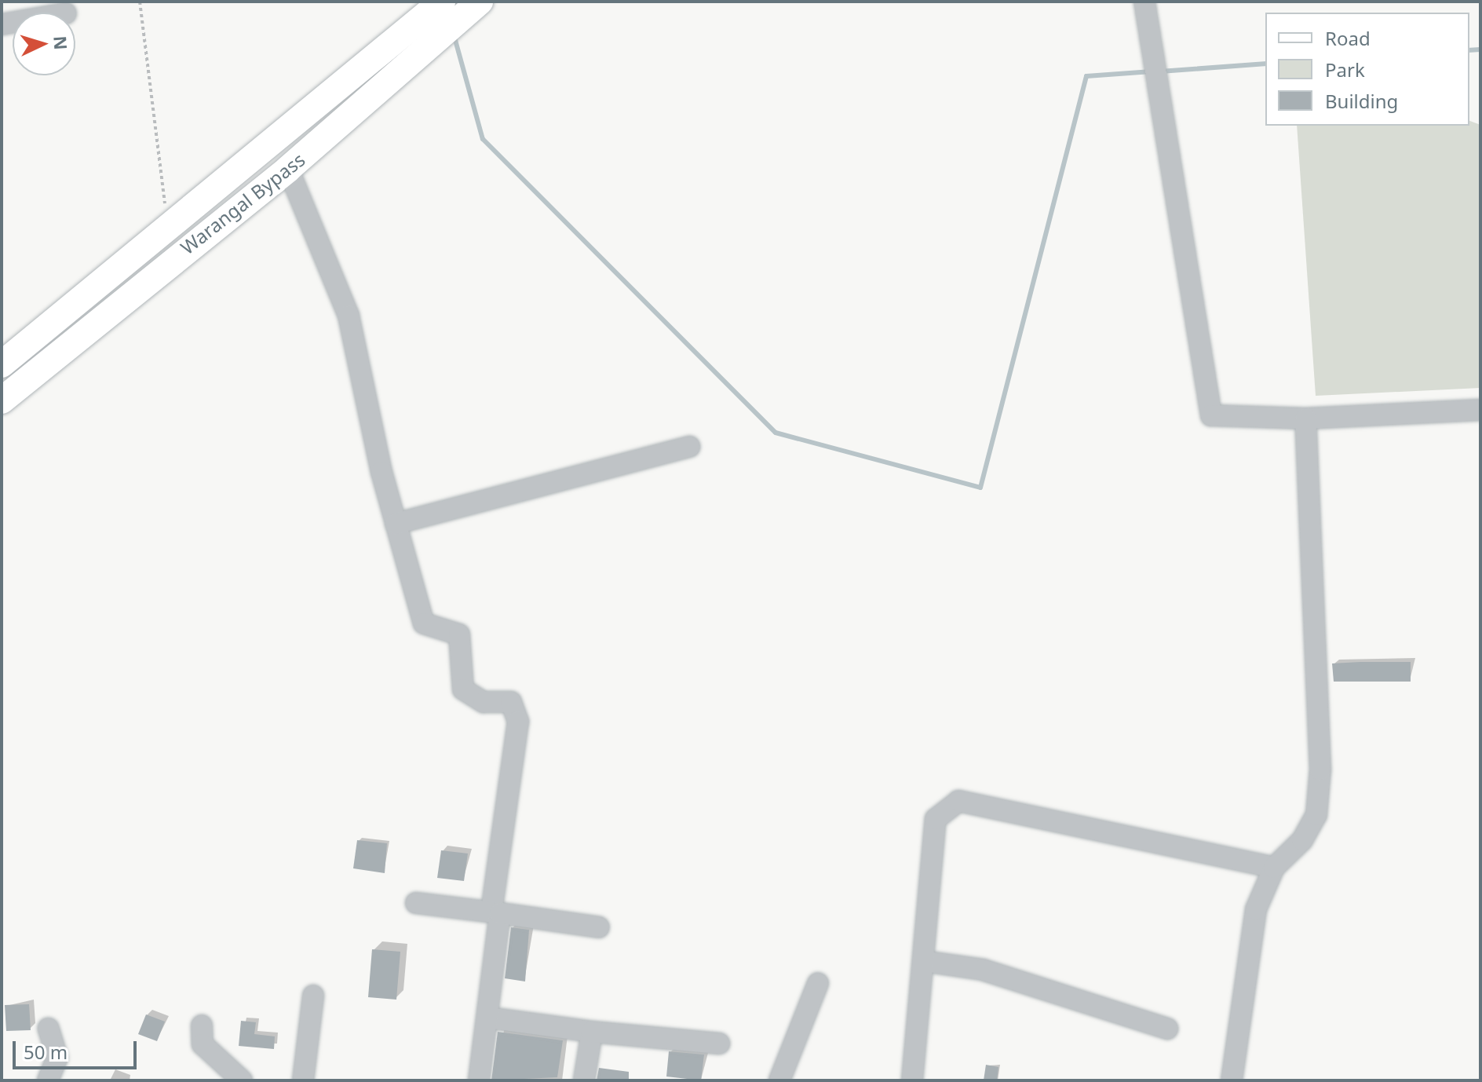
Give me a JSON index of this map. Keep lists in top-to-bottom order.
{
  "streets": {
    "main road": ["Warangal Bypass"]
  },
  "legend": ["Road", "Park", "Building"],
  "scale_bar": "50 m",
  "north": "right"
}
